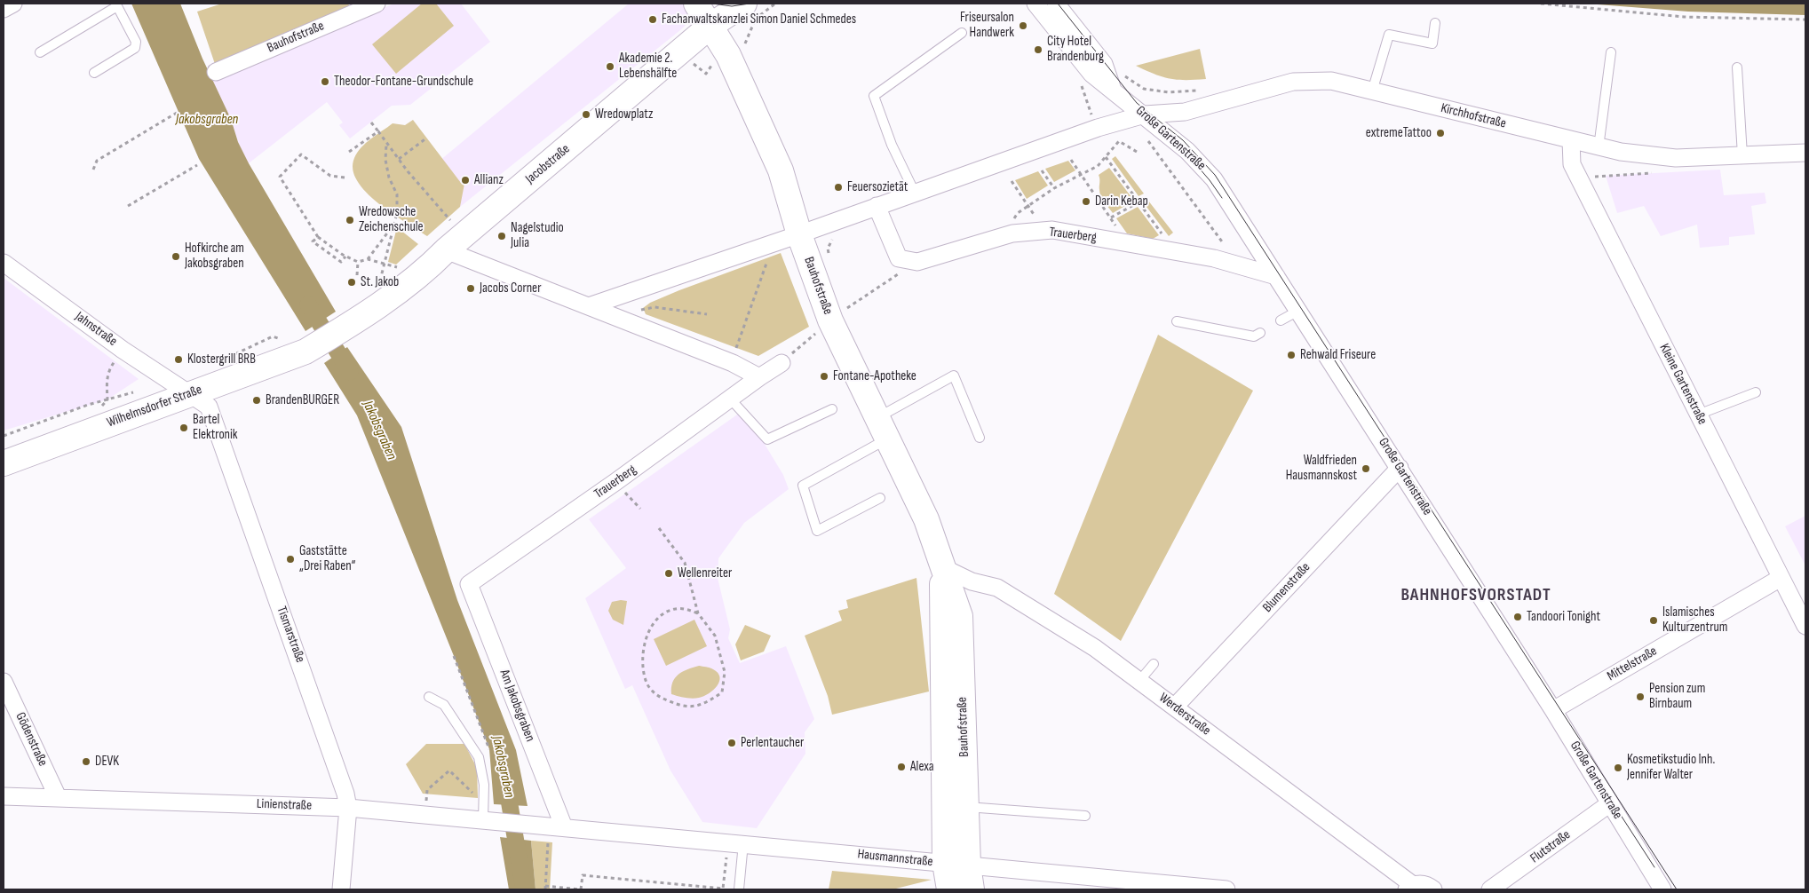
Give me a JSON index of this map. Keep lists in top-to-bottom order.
{
  "streets": {
    "street": [
      "Bauhofstraße",
      "Kirchhofstraße",
      "Große Gartenstraße",
      "Jacobstraße",
      "Trauerberg",
      "Jahnstraße",
      "Kleine Gartenstraße",
      "Wilhelmsdorfer Straße",
      "Blumenstraße",
      "Tismarstraße",
      "Mittelstraße",
      "Am Jakobsgraben",
      "Werderstraße",
      "Gödenstraße",
      "Linienstraße",
      "Flutstraße",
      "Hausmannstraße"
    ]
  },
  "crossings": [
    ["Bauhofstraße", "Jacobstraße"],
    ["Bauhofstraße", "Werderstraße"],
    ["Bauhofstraße", "Hausmannstraße"],
    ["Kirchhofstraße", "Große Gartenstraße"],
    ["Kirchhofstraße", "Kleine Gartenstraße"],
    ["Große Gartenstraße", "Trauerberg"],
    ["Große Gartenstraße", "Blumenstraße"],
    ["Große Gartenstraße", "Mittelstraße"],
    ["Große Gartenstraße", "Flutstraße"],
    ["Jacobstraße", "Wilhelmsdorfer Straße"],
    ["Trauerberg", "Am Jakobsgraben"],
    ["Jahnstraße", "Wilhelmsdorfer Straße"],
    ["Jahnstraße", "Tismarstraße"],
    ["Kleine Gartenstraße", "Mittelstraße"],
    ["Wilhelmsdorfer Straße", "Tismarstraße"],
    ["Blumenstraße", "Werderstraße"],
    ["Tismarstraße", "Linienstraße"],
    ["Am Jakobsgraben", "Linienstraße"],
    ["Am Jakobsgraben", "Hausmannstraße"],
    ["Gödenstraße", "Linienstraße"],
    ["Linienstraße", "Hausmannstraße"]
  ],
  "districts": ["BAHNHOFSVORSTADT"],
  "water": ["Jakobsgraben"],
  "places": [
    "Fachanwaltskanzlei Simon Daniel Schmedes",
    "Friseursalon Handwerk",
    "City Hotel Brandenburg",
    "Akademie 2. Lebenshälfte",
    "Theodor-Fontane-Grundschule",
    "Wredowplatz",
    "extremeTattoo",
    "Allianz",
    "Feuersozietät",
    "Darin Kebap",
    "Wredowsche Zeichenschule",
    "Nagelstudio Julia",
    "Hofkirche am Jakobsgraben",
    "St. Jakob",
    "Jacobs Corner",
    "Rehwald Friseure",
    "Klostergrill BRB",
    "Fontane-Apotheke",
    "BrandenBURGER",
    "Bartel Elektronik",
    "Waldfrieden Hausmannskost",
    "Gaststätte „Drei Raben“",
    "Wellenreiter",
    "Tandoori Tonight",
    "Islamisches Kulturzentrum",
    "Pension zum Birnbaum",
    "Perlentaucher",
    "DEVK",
    "Alexa",
    "Kosmetikstudio Inh. Jennifer Walter"
  ]
}
